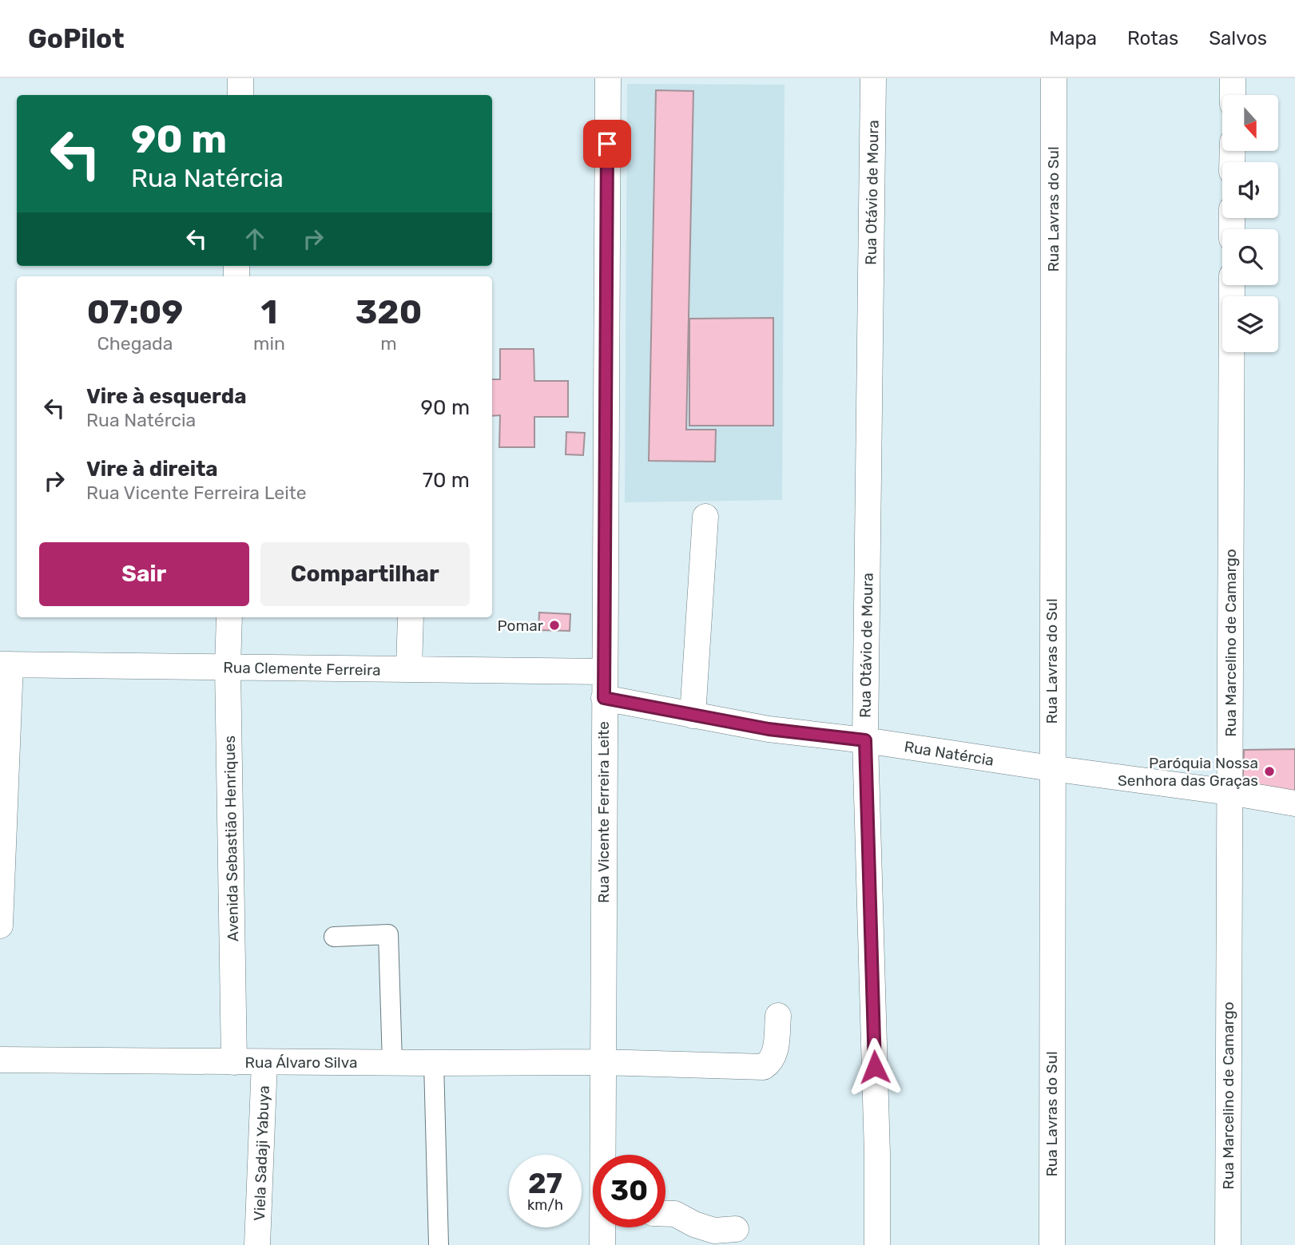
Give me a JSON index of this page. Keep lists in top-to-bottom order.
{
  "streets": {
    "street": [
      "Rua Otávio de Moura",
      "Rua Lavras do Sul",
      "Rua Marcelino de Camargo",
      "Rua Clemente Ferreira",
      "Rua Natércia",
      "Rua Vicente Ferreira Leite",
      "Avenida Sebastião Henriques",
      "Rua Álvaro Silva",
      "Viela Sadaji Yabuya"
    ]
  },
  "crossings": [
    ["Rua Otávio de Moura", "Rua Natércia"],
    ["Rua Lavras do Sul", "Rua Natércia"],
    ["Rua Marcelino de Camargo", "Rua Natércia"],
    ["Rua Clemente Ferreira", "Rua Vicente Ferreira Leite"],
    ["Rua Clemente Ferreira", "Avenida Sebastião Henriques"],
    ["Rua Natércia", "Rua Vicente Ferreira Leite"],
    ["Rua Vicente Ferreira Leite", "Rua Álvaro Silva"],
    ["Avenida Sebastião Henriques", "Rua Álvaro Silva"],
    ["Rua Álvaro Silva", "Viela Sadaji Yabuya"]
  ],
  "places": ["Pomar", "Paróquia Nossa Senhora das Graças"],
  "north": "bottom",
  "page": {
    "header": "GoPilot",
    "nav": ["Mapa", "Rotas", "Salvos"],
    "turn": ["90 m", "Rua Natércia"],
    "eta": [
      "07:09",
      "Chegada",
      "1",
      "min",
      "320",
      "m"
    ],
    "list": [
      {
        "name": "Vire à esquerda",
        "note": "Rua Natércia",
        "value": "90 m"
      },
      {
        "name": "Vire à direita",
        "note": "Rua Vicente Ferreira Leite",
        "value": "70 m"
      }
    ],
    "buttons": ["Sair", "Compartilhar"],
    "speed": "27 km/h",
    "limit": "30"
  }
}
